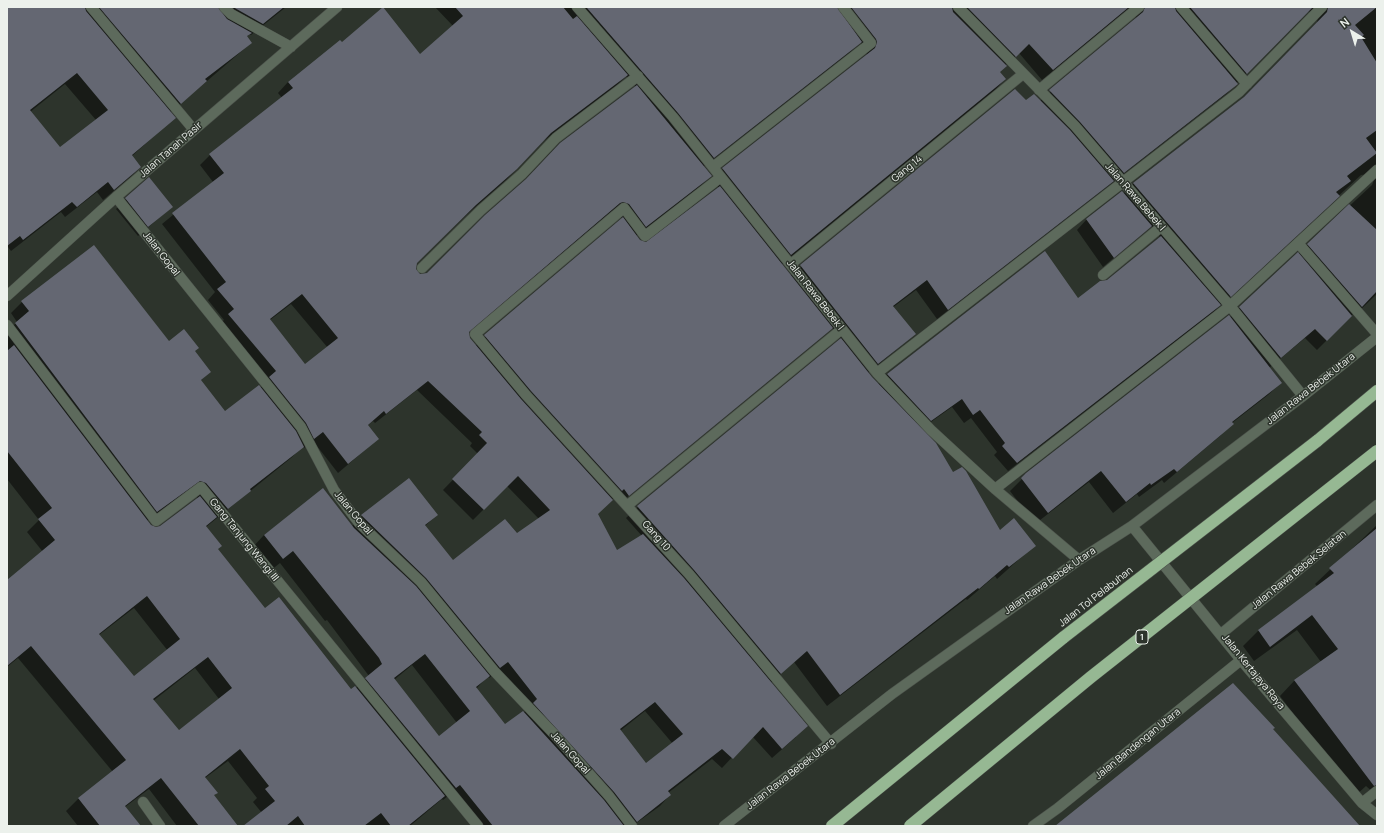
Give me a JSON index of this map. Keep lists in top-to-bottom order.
{
  "streets": {
    "highway": ["Jalan Tol Pelabuhan", "1"],
    "street": [
      "Jalan Tanah Pasir",
      "Gang 14",
      "Jalan Rawa Bebek I",
      "Jalan Gopal",
      "Jalan Rawa Bebek Utara",
      "Gang 10",
      "Gang Tanjung Wangi III",
      "Jalan Rawa Bebek Selatan",
      "Jalan Kertajaya Raya",
      "Jalan Bandengan Utara"
    ]
  },
  "crossings": [
    ["Jalan Tanah Pasir", "Jalan Gopal"],
    ["Gang 14", "Jalan Rawa Bebek I"],
    ["Jalan Rawa Bebek I", "Jalan Rawa Bebek Utara"],
    ["Jalan Rawa Bebek I", "Gang 10"],
    ["Jalan Rawa Bebek Utara", "Gang 10"],
    ["Jalan Rawa Bebek Utara", "Jalan Kertajaya Raya"],
    ["Jalan Rawa Bebek Selatan", "Jalan Kertajaya Raya"],
    ["Jalan Kertajaya Raya", "Jalan Bandengan Utara"]
  ],
  "north": "top left"
}
